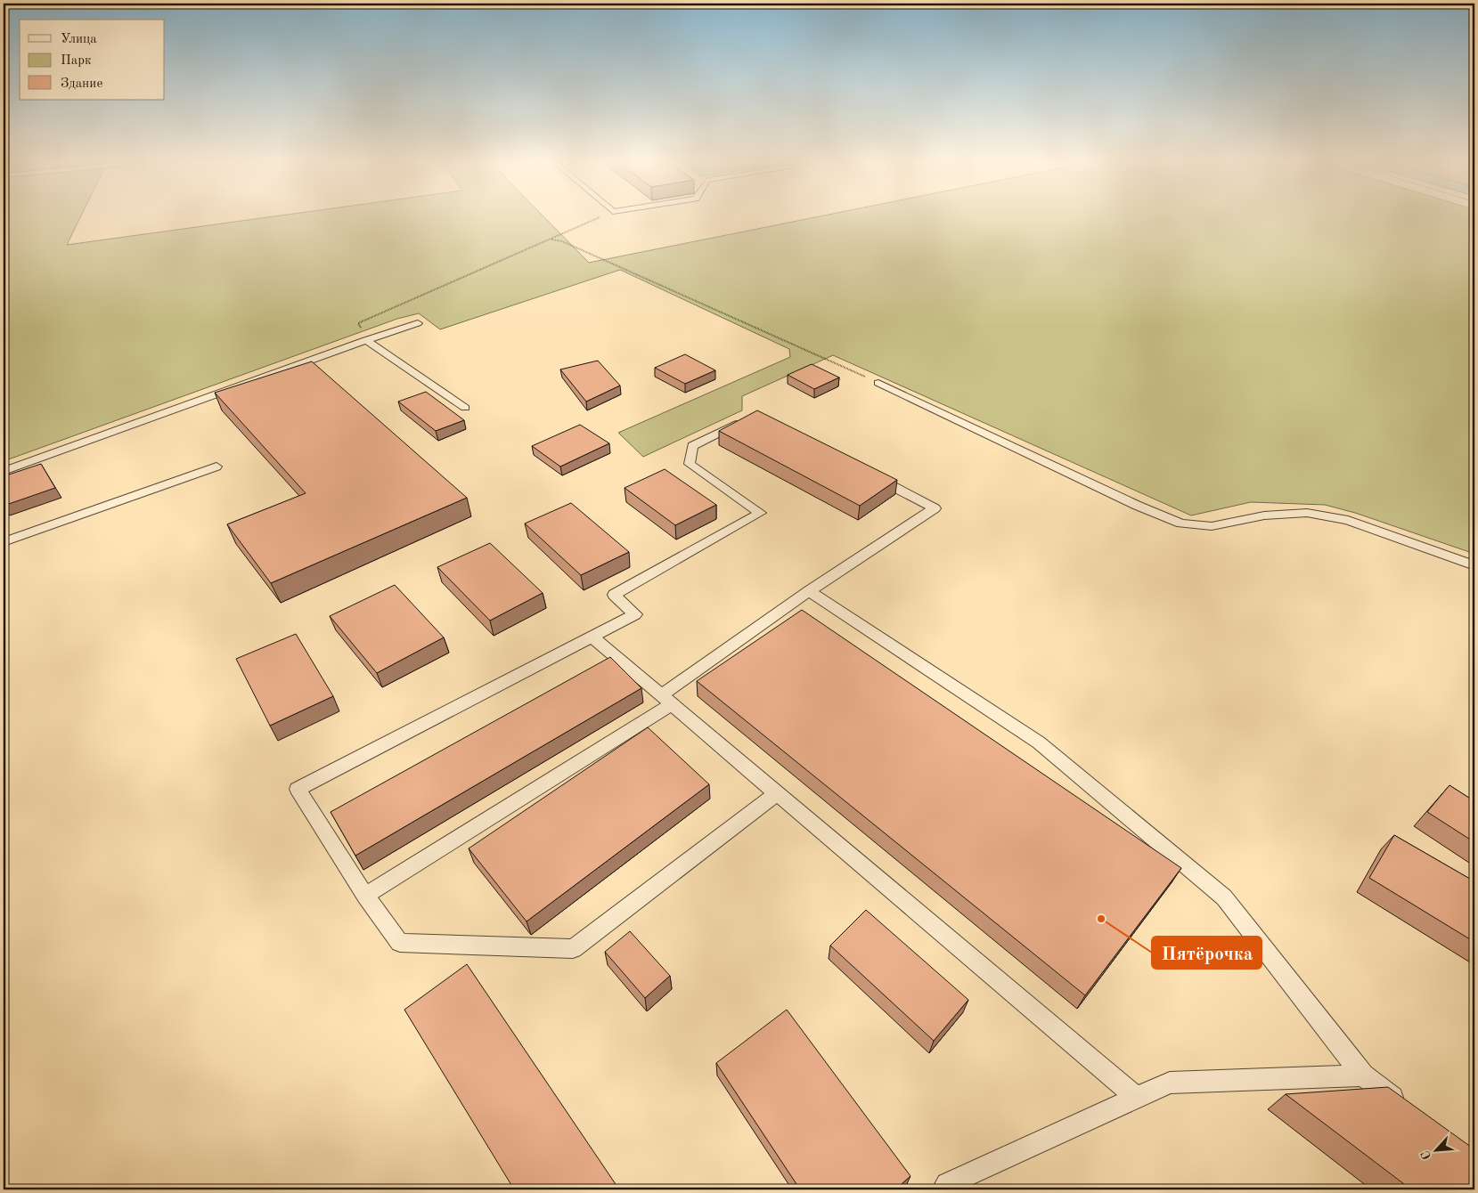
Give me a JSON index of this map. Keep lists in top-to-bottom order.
{
  "places": ["Пятёрочка"],
  "legend": ["Улица", "Парк", "Здание"],
  "north": "bottom left"
}
